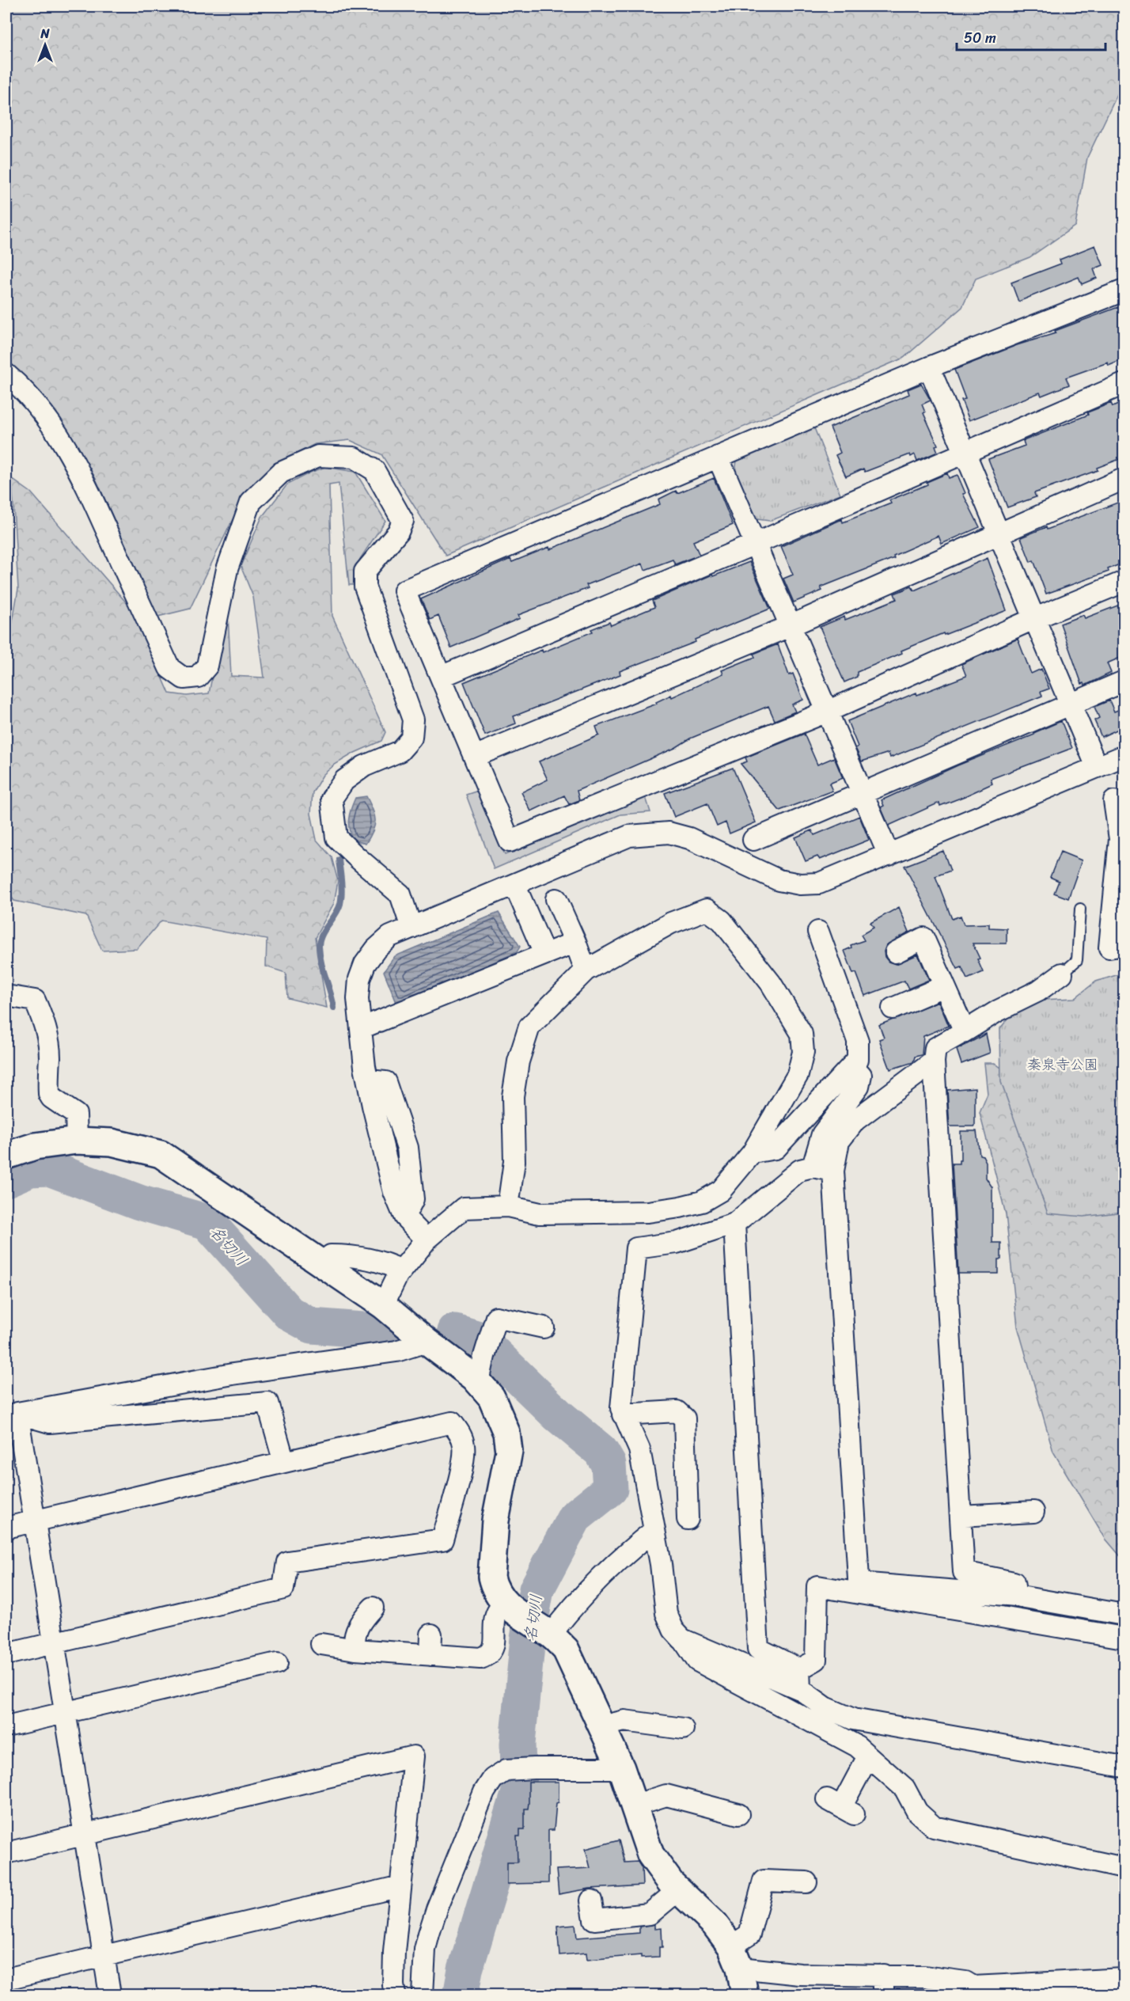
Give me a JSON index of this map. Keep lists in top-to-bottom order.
{
  "water": ["名切川"],
  "parks": ["秦泉寺公園"],
  "scale_bar": "50 m",
  "north": "top"
}
